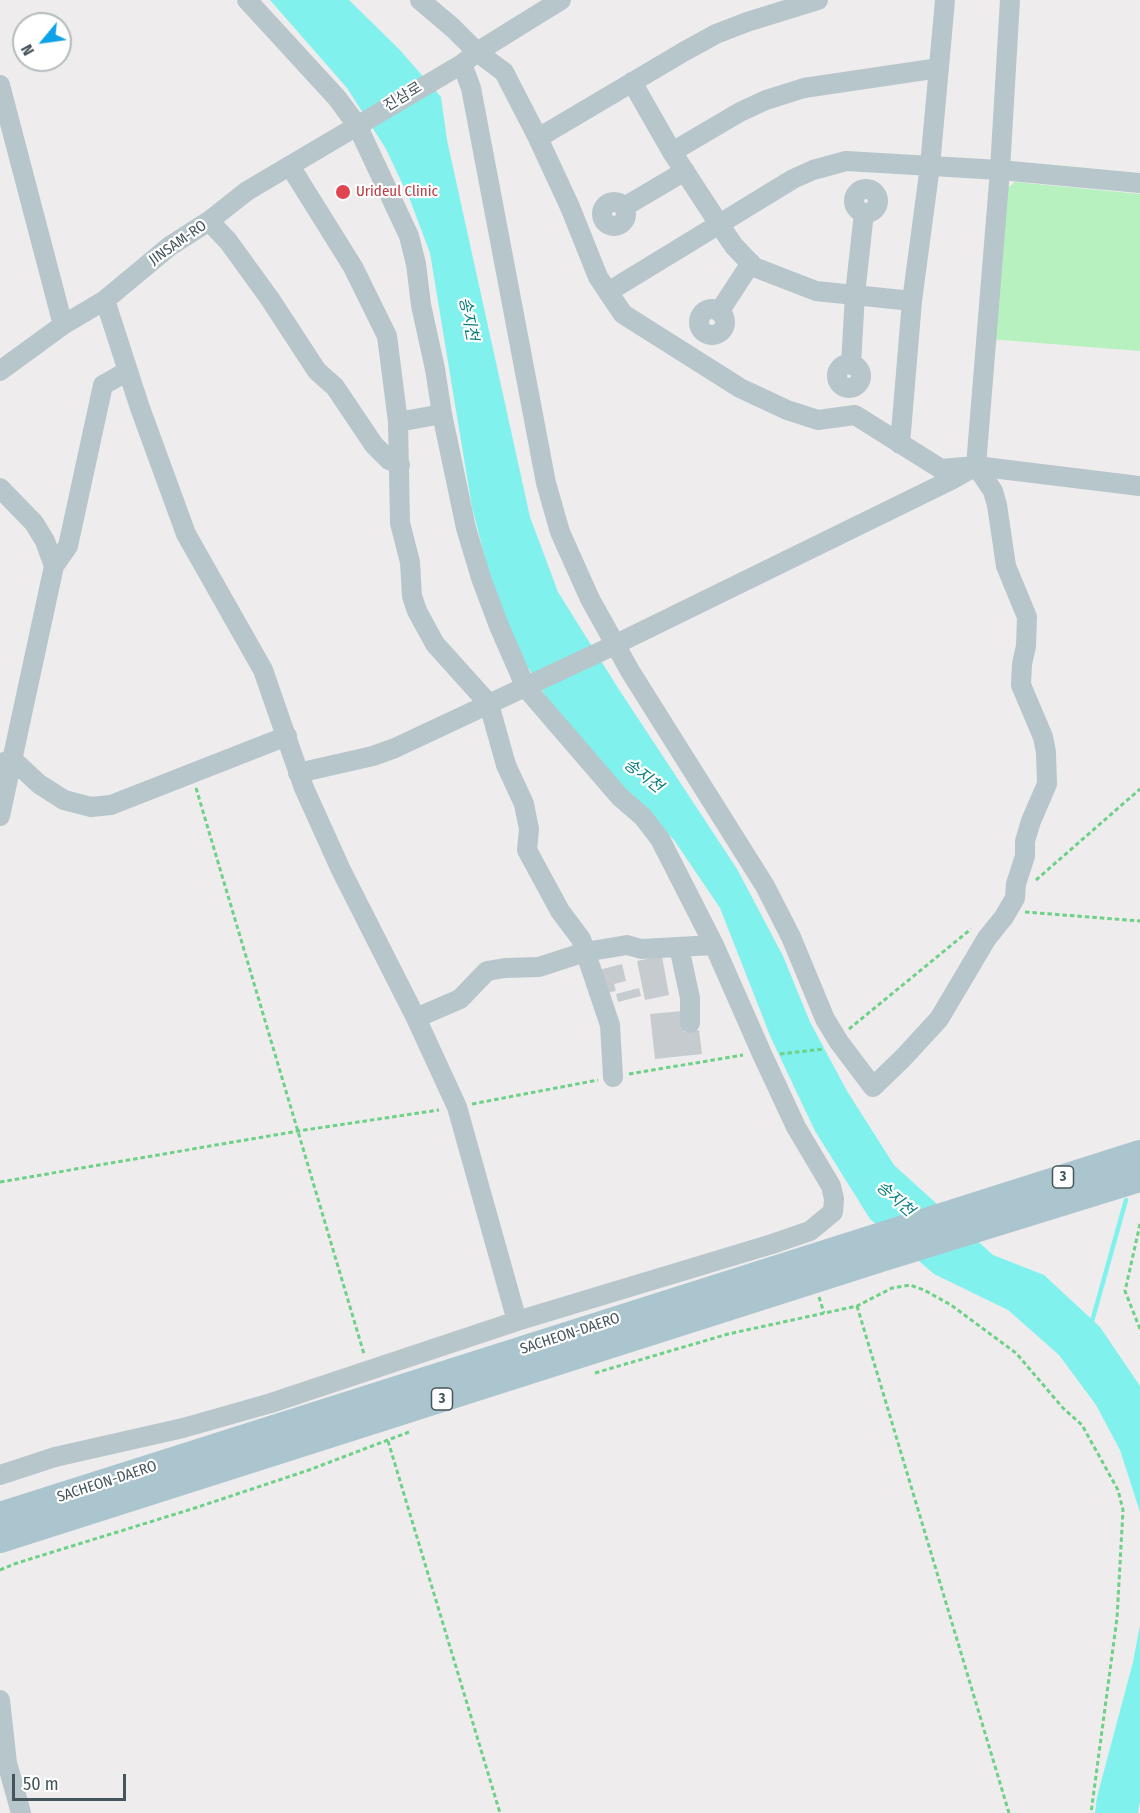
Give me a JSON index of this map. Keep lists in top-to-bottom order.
{
  "streets": {
    "main road": ["3", "SACHEON-DAERO"],
    "street": ["진삼로", "JINSAM-RO"]
  },
  "crossings": [
    ["진삼로", "JINSAM-RO"]
  ],
  "water": ["송지천"],
  "places": ["Urideul Clinic"],
  "scale_bar": "50 m",
  "north": "bottom left"
}
